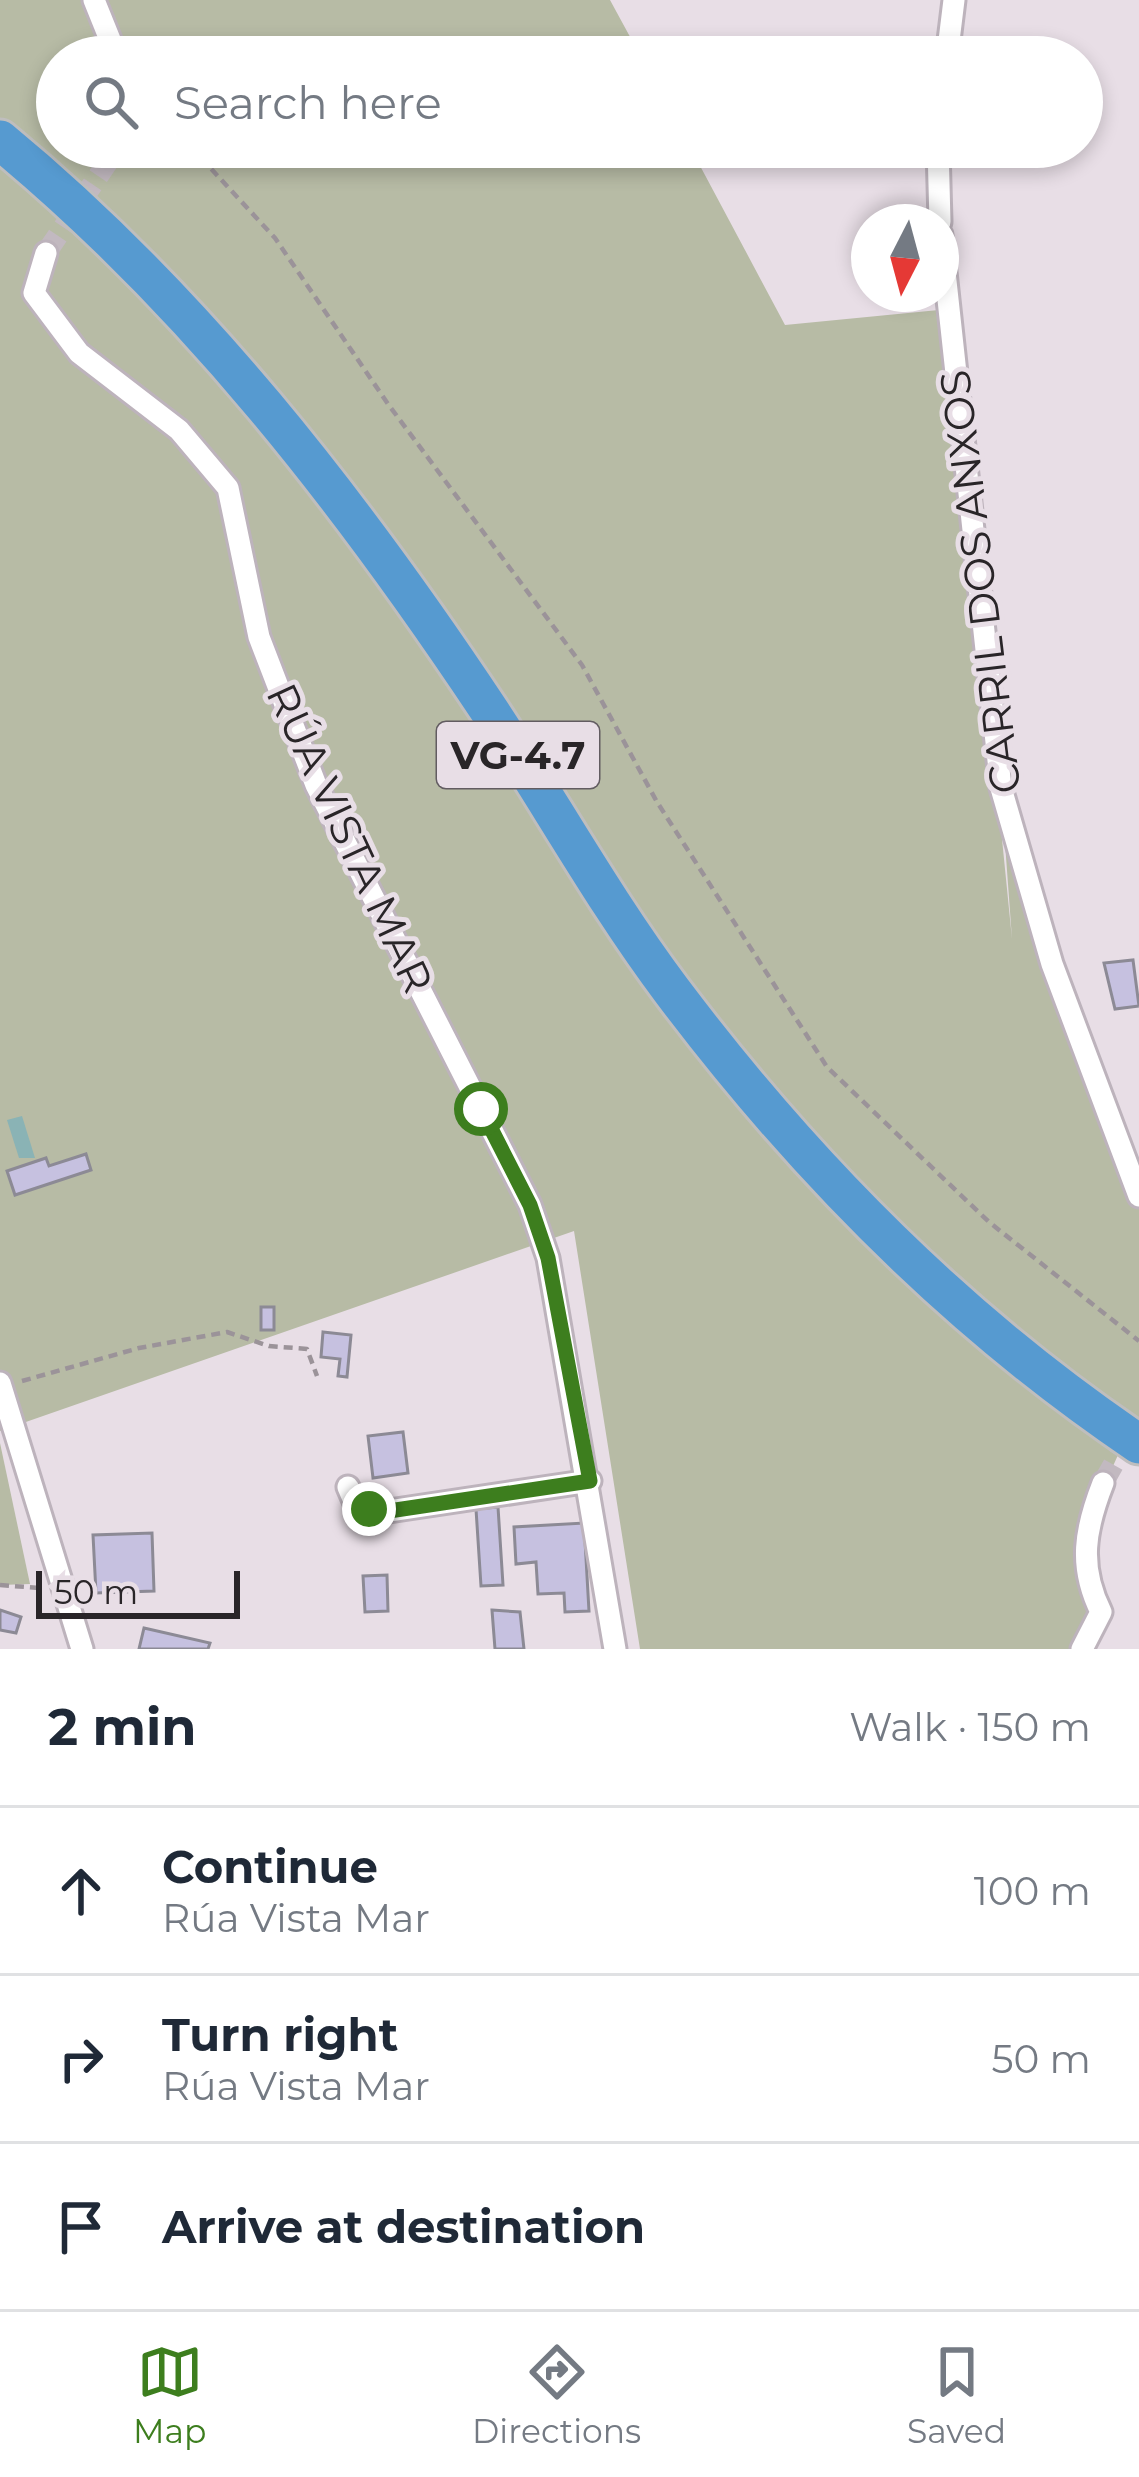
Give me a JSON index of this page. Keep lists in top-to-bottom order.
{
  "streets": {
    "highway": ["VG-4.7"],
    "street": ["CARRIL DOS ANXOS", "RÚA VISTA MAR"]
  },
  "scale_bar": "50 m",
  "north": "bottom",
  "page": {
    "search": "Search here",
    "scale": "50 m",
    "heading": ["2 min", "Walk · 150 m"],
    "list": [
      ["Continue", "Rúa Vista Mar", "100 m"],
      ["Turn right", "Rúa Vista Mar", "50 m"],
      "Arrive at destination"
    ],
    "nav": ["Map", "Directions", "Saved"]
  }
}
